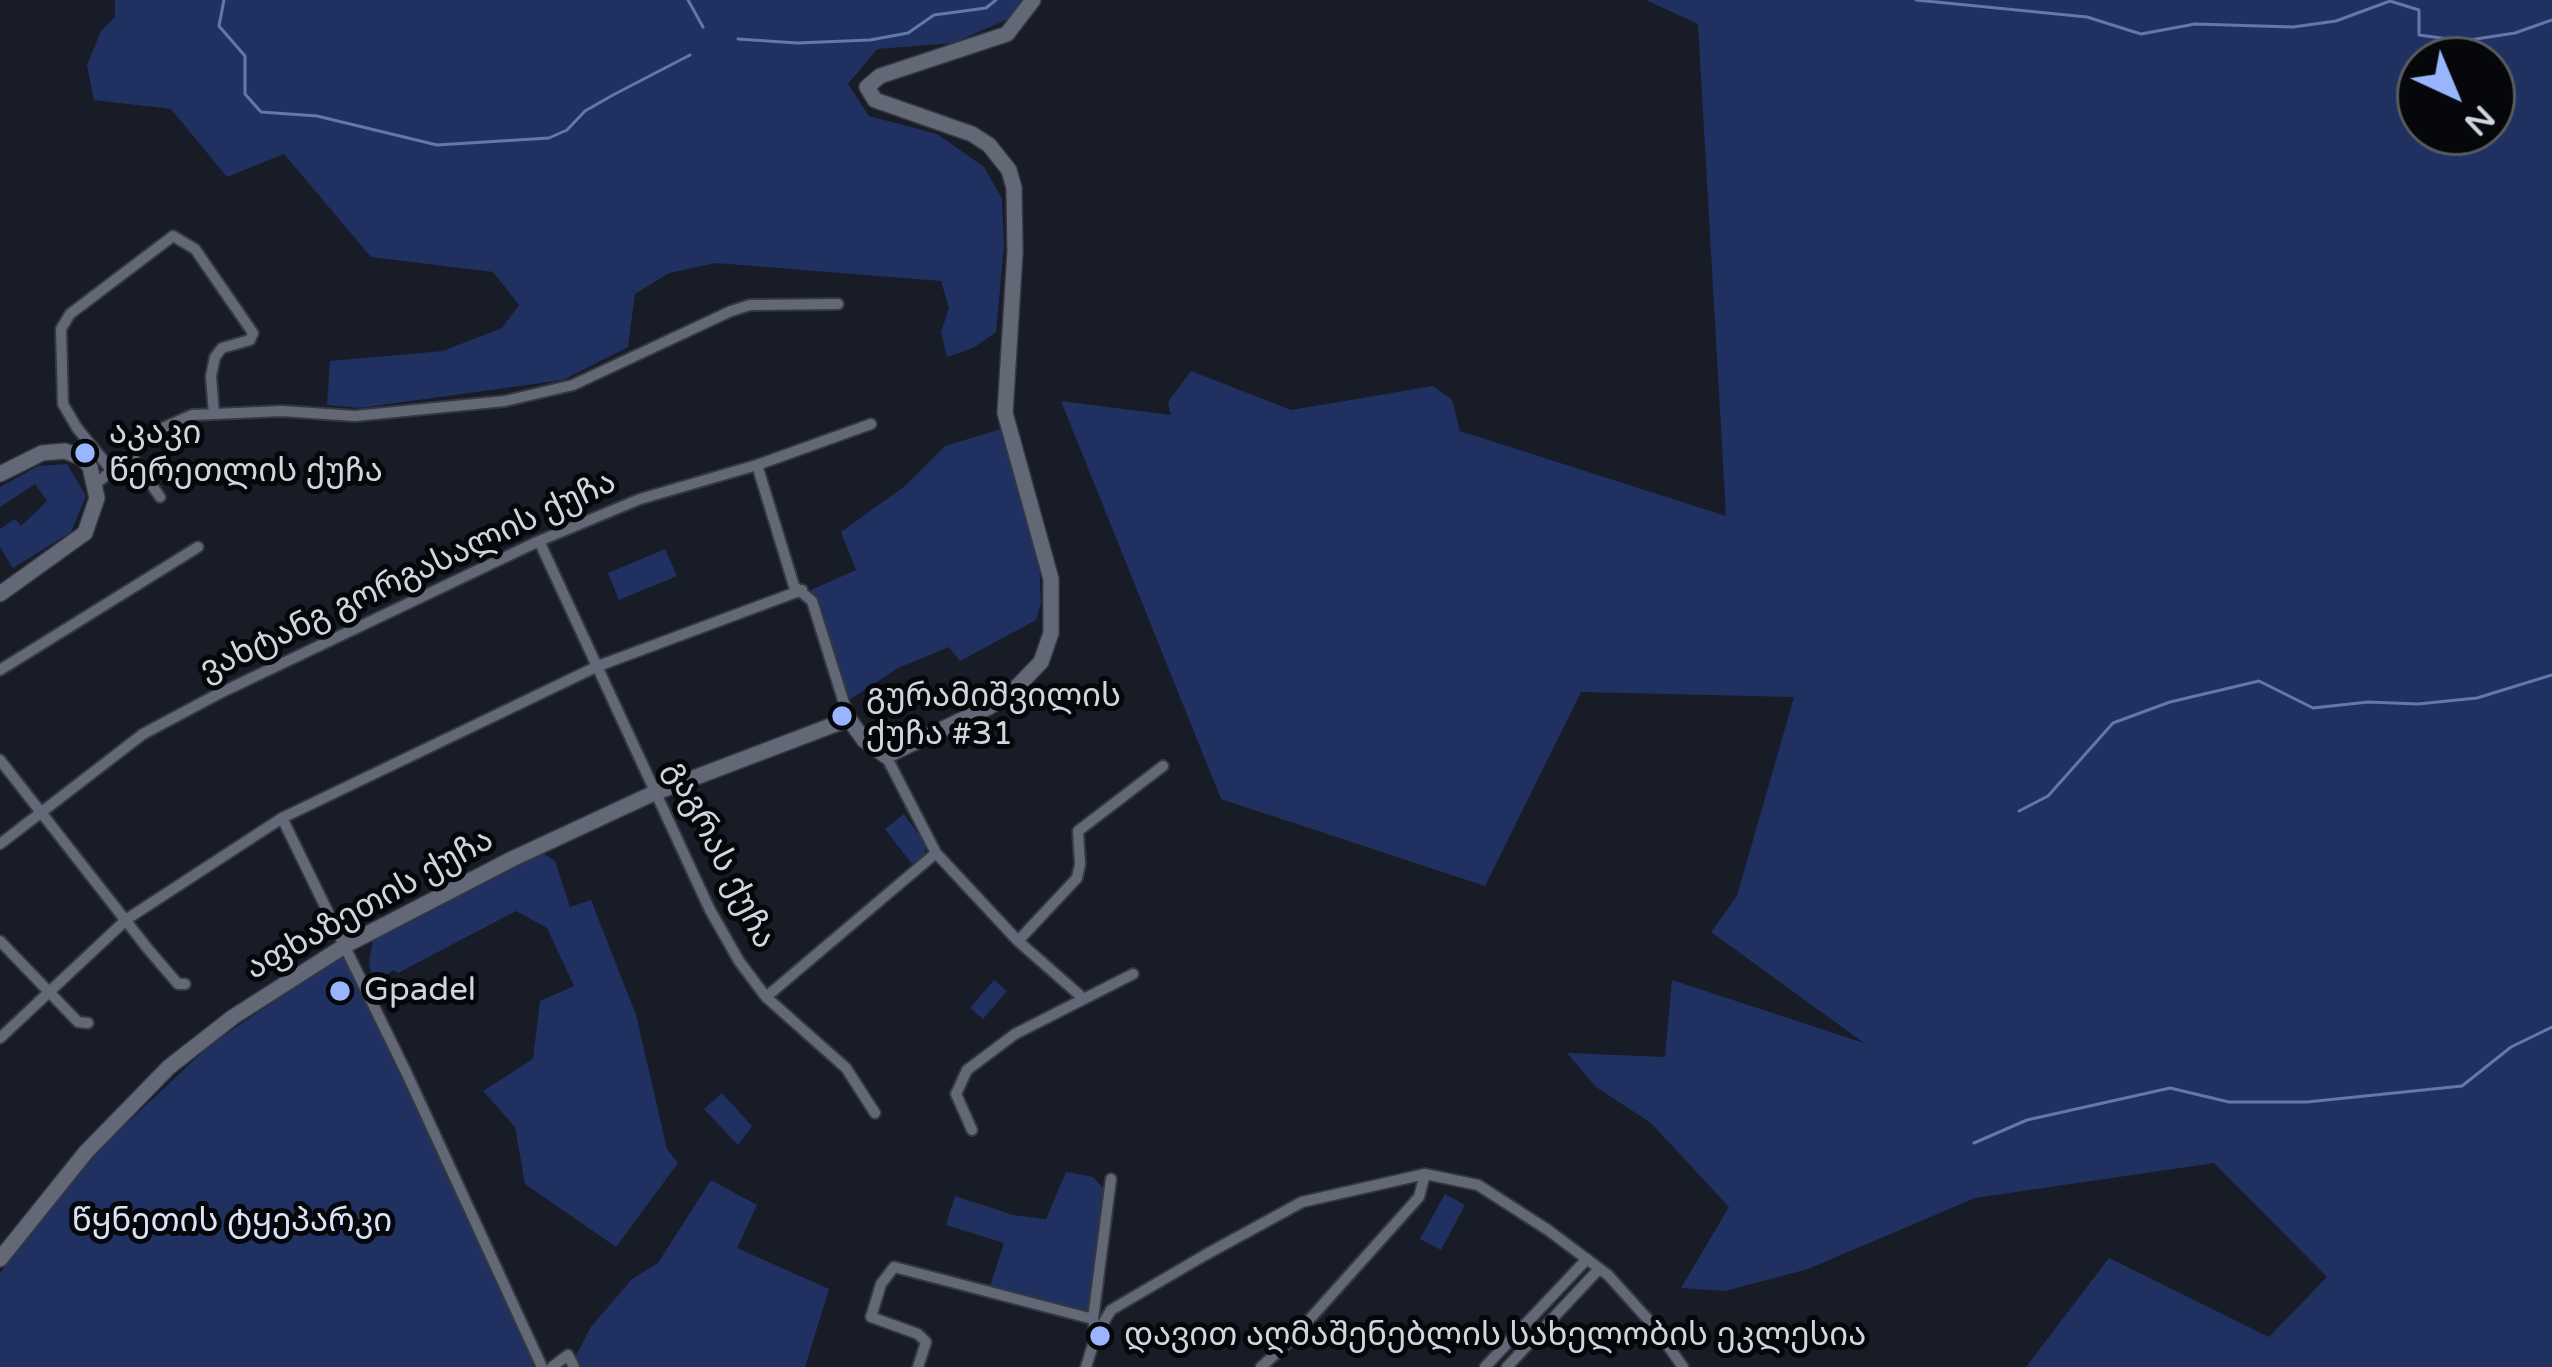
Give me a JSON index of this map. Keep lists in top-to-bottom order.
{
  "streets": {
    "street": ["ვახტანგ გორგასალის ქუჩა", "გაგრას ქუჩა", "აფხაზეთის ქუჩა"]
  },
  "crossings": [
    ["ვახტანგ გორგასალის ქუჩა", "გაგრას ქუჩა"],
    ["გაგრას ქუჩა", "აფხაზეთის ქუჩა"]
  ],
  "parks": ["წყნეთის ტყეპარკი"],
  "places": [
    "აკაკი წერეთლის ქუჩა",
    "გურამიშვილის ქუჩა #31",
    "Gpadel",
    "დავით აღმაშენებლის სახელობის ეკლესია"
  ],
  "north": "bottom right"
}
